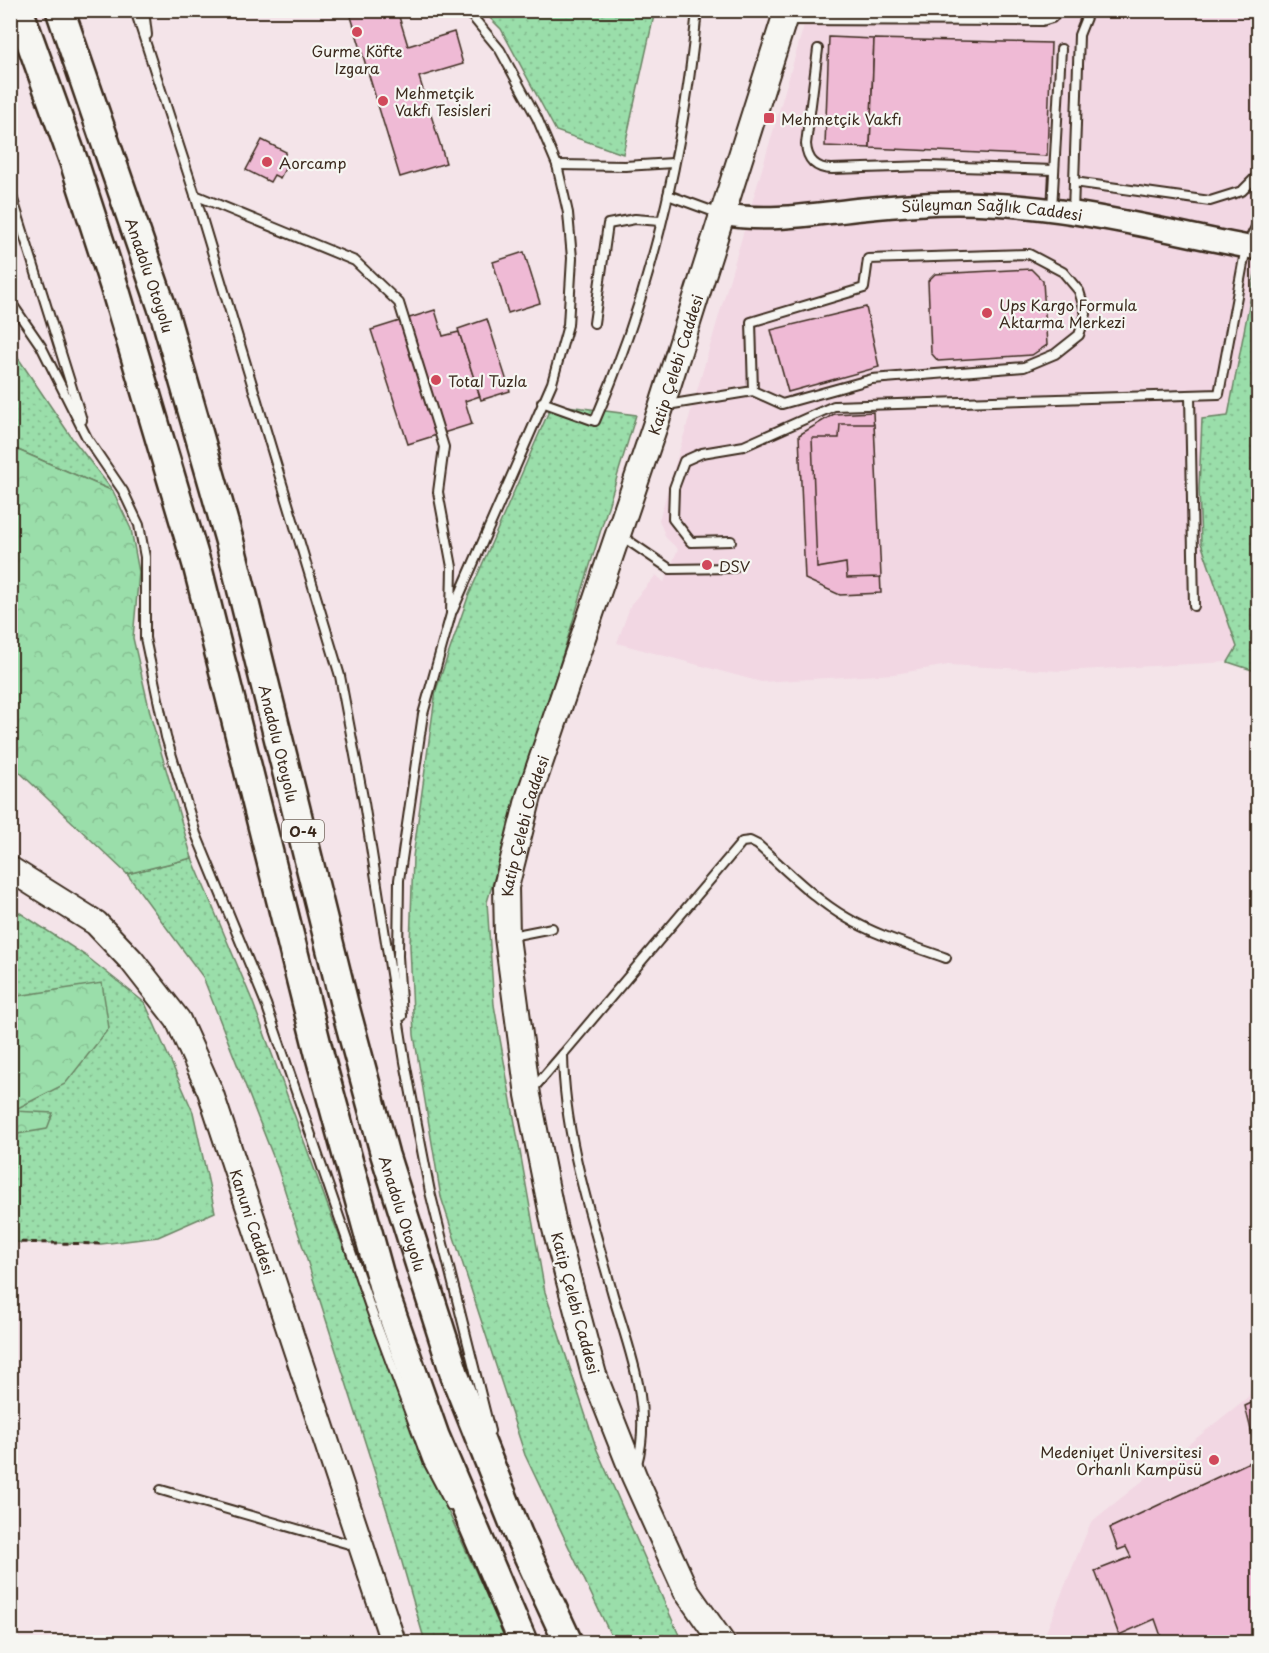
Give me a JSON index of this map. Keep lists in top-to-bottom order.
{
  "streets": {
    "highway": ["Anadolu Otoyolu", "O-4"],
    "main road": ["Katip Çelebi Caddesi", "Kanuni Caddesi"],
    "street": ["Süleyman Sağlık Caddesi"]
  },
  "crossings": [
    ["Süleyman Sağlık Caddesi", "Katip Çelebi Caddesi"]
  ],
  "places": {
    "other": [
      "Gurme Köfte Izgara",
      "Mehmetçik Vakfı Tesisleri",
      "Aorcamp",
      "Ups Kargo Formula Aktarma Merkezi",
      "Total Tuzla",
      "DSV",
      "Medeniyet Üniversitesi Orhanlı Kampüsü"
    ],
    "transit": ["Mehmetçik Vakfı"]
  }
}
